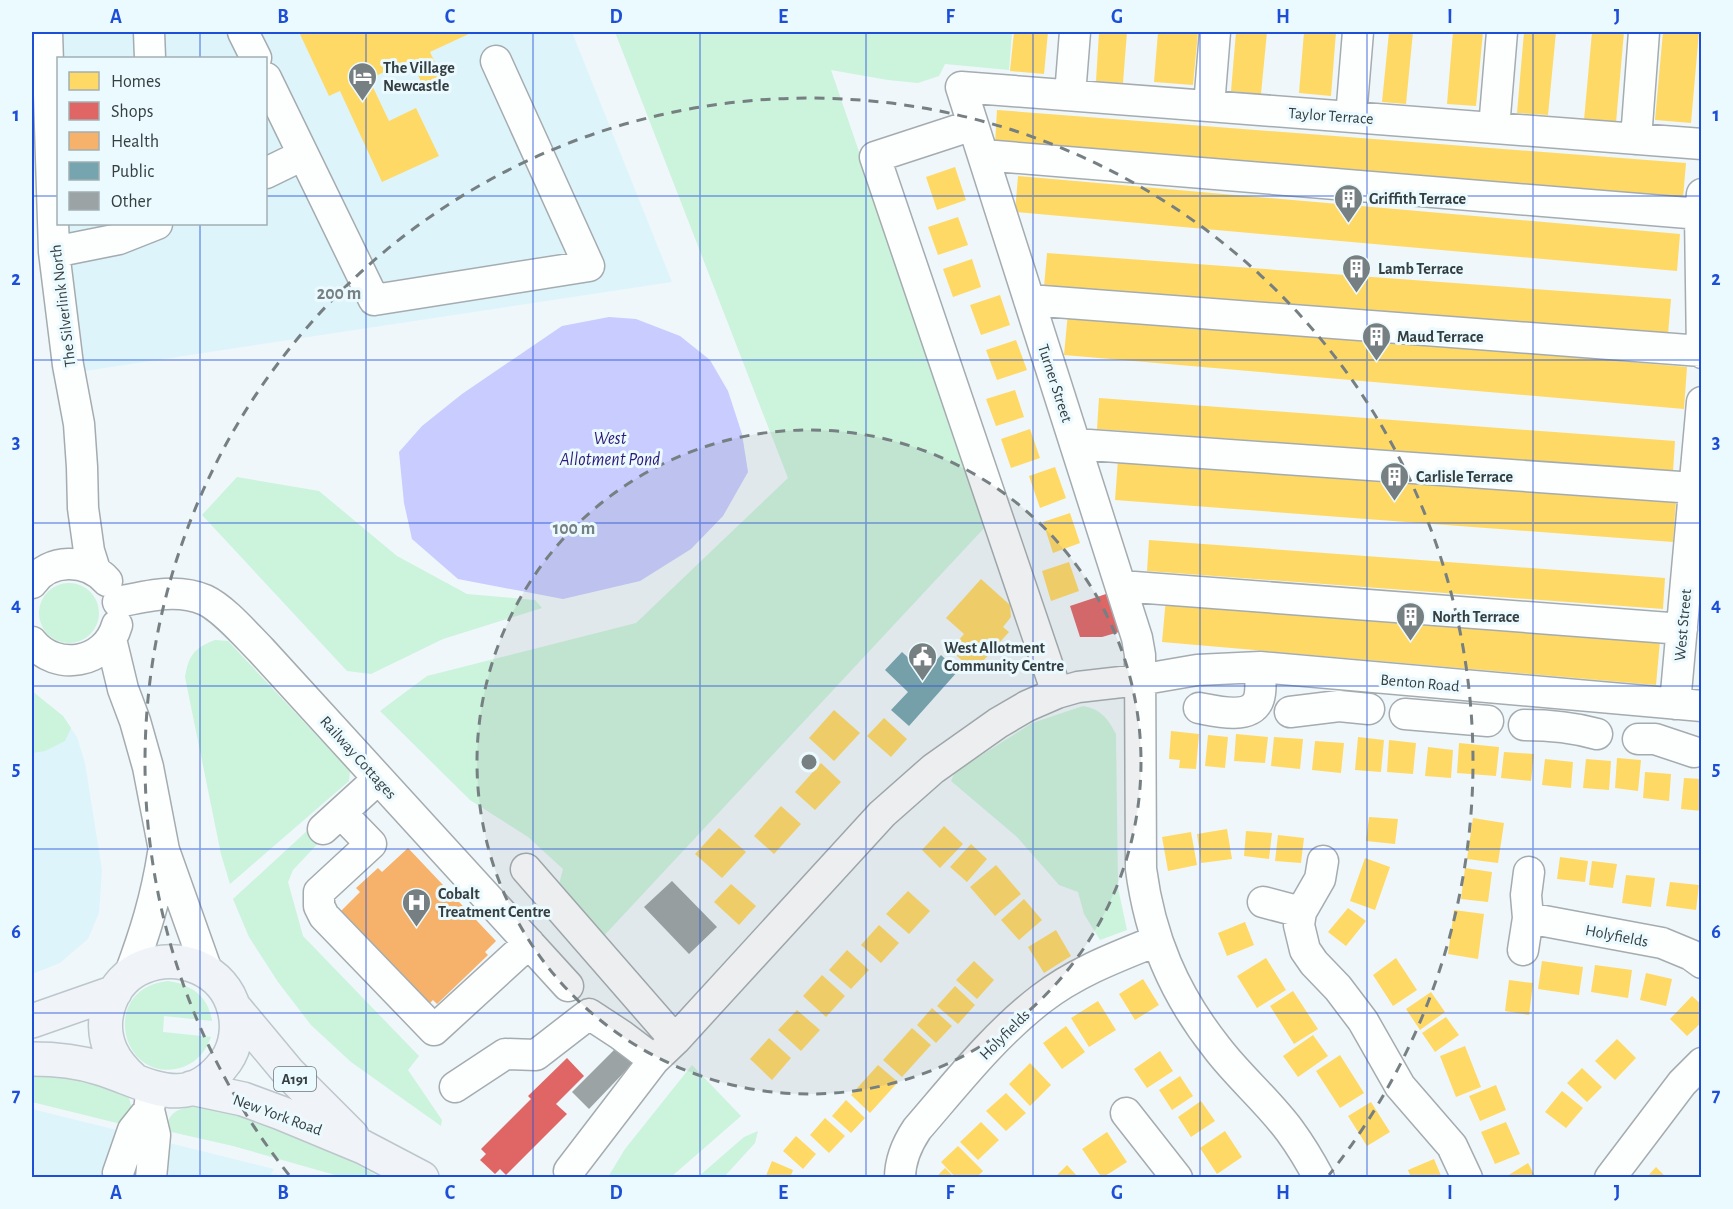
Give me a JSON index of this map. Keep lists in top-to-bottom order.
{
  "streets": {
    "main road": ["A191", "New York Road"],
    "street": [
      "Taylor Terrace",
      "The Silverlink North",
      "Turner Street",
      "West Street",
      "Benton Road",
      "Railway Cottages",
      "Holyfields"
    ]
  },
  "crossings": [
    ["Taylor Terrace", "Turner Street"],
    ["Turner Street", "Benton Road"],
    ["West Street", "Benton Road"]
  ],
  "water": ["West Allotment Pond"],
  "places": {
    "hotel": ["The Village Newcastle"],
    "building": [
      "Griffith Terrace",
      "Lamb Terrace",
      "Maud Terrace",
      "Carlisle Terrace",
      "North Terrace"
    ],
    "public building": ["West Allotment Community Centre"],
    "hospital": ["Cobalt Treatment Centre"]
  },
  "legend": [
    "Homes",
    "Shops",
    "Health",
    "Public",
    "Other"
  ],
  "grid": {
    "columns": [
      "A",
      "B",
      "C",
      "D",
      "E",
      "F",
      "G",
      "H",
      "I",
      "J"
    ],
    "rows": [
      "1",
      "2",
      "3",
      "4",
      "5",
      "6",
      "7"
    ]
  },
  "rings": ["200 m", "100 m"]
}
